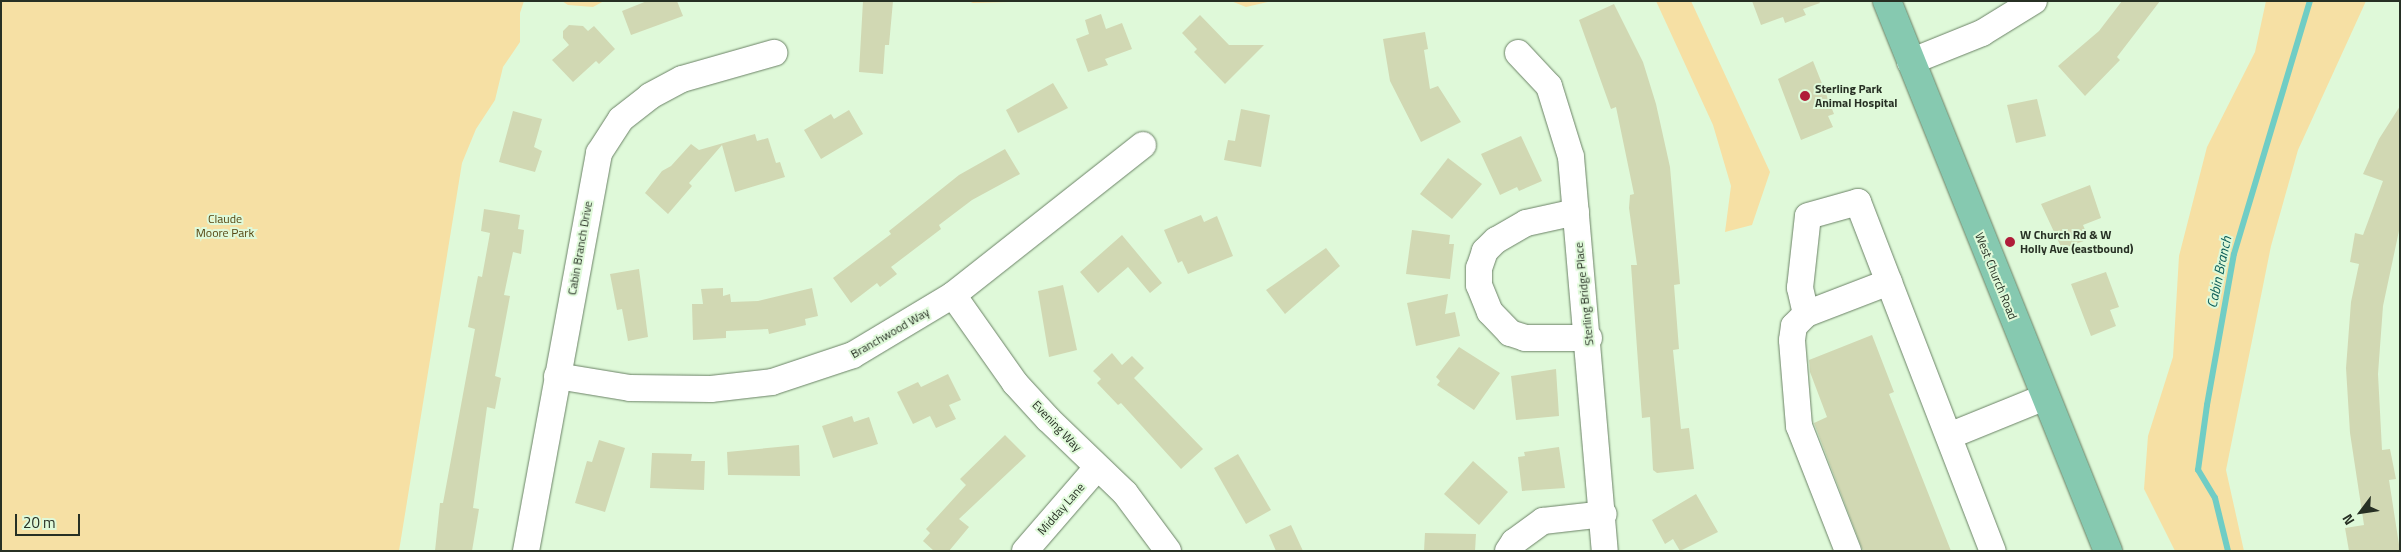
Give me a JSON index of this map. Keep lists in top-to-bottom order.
{
  "streets": {
    "main road": ["West Church Road"],
    "street": [
      "Cabin Branch Drive",
      "Sterling Bridge Place",
      "Branchwood Way",
      "Evening Way",
      "Midday Lane"
    ]
  },
  "crossings": [
    ["Cabin Branch Drive", "Branchwood Way"],
    ["Branchwood Way", "Evening Way"],
    ["Evening Way", "Midday Lane"]
  ],
  "water": ["Cabin Branch"],
  "parks": ["Claude Moore Park"],
  "places": ["Sterling Park Animal Hospital", "W Church Rd & W Holly Ave (eastbound)"],
  "scale_bar": "20 m",
  "north": "bottom left"
}
